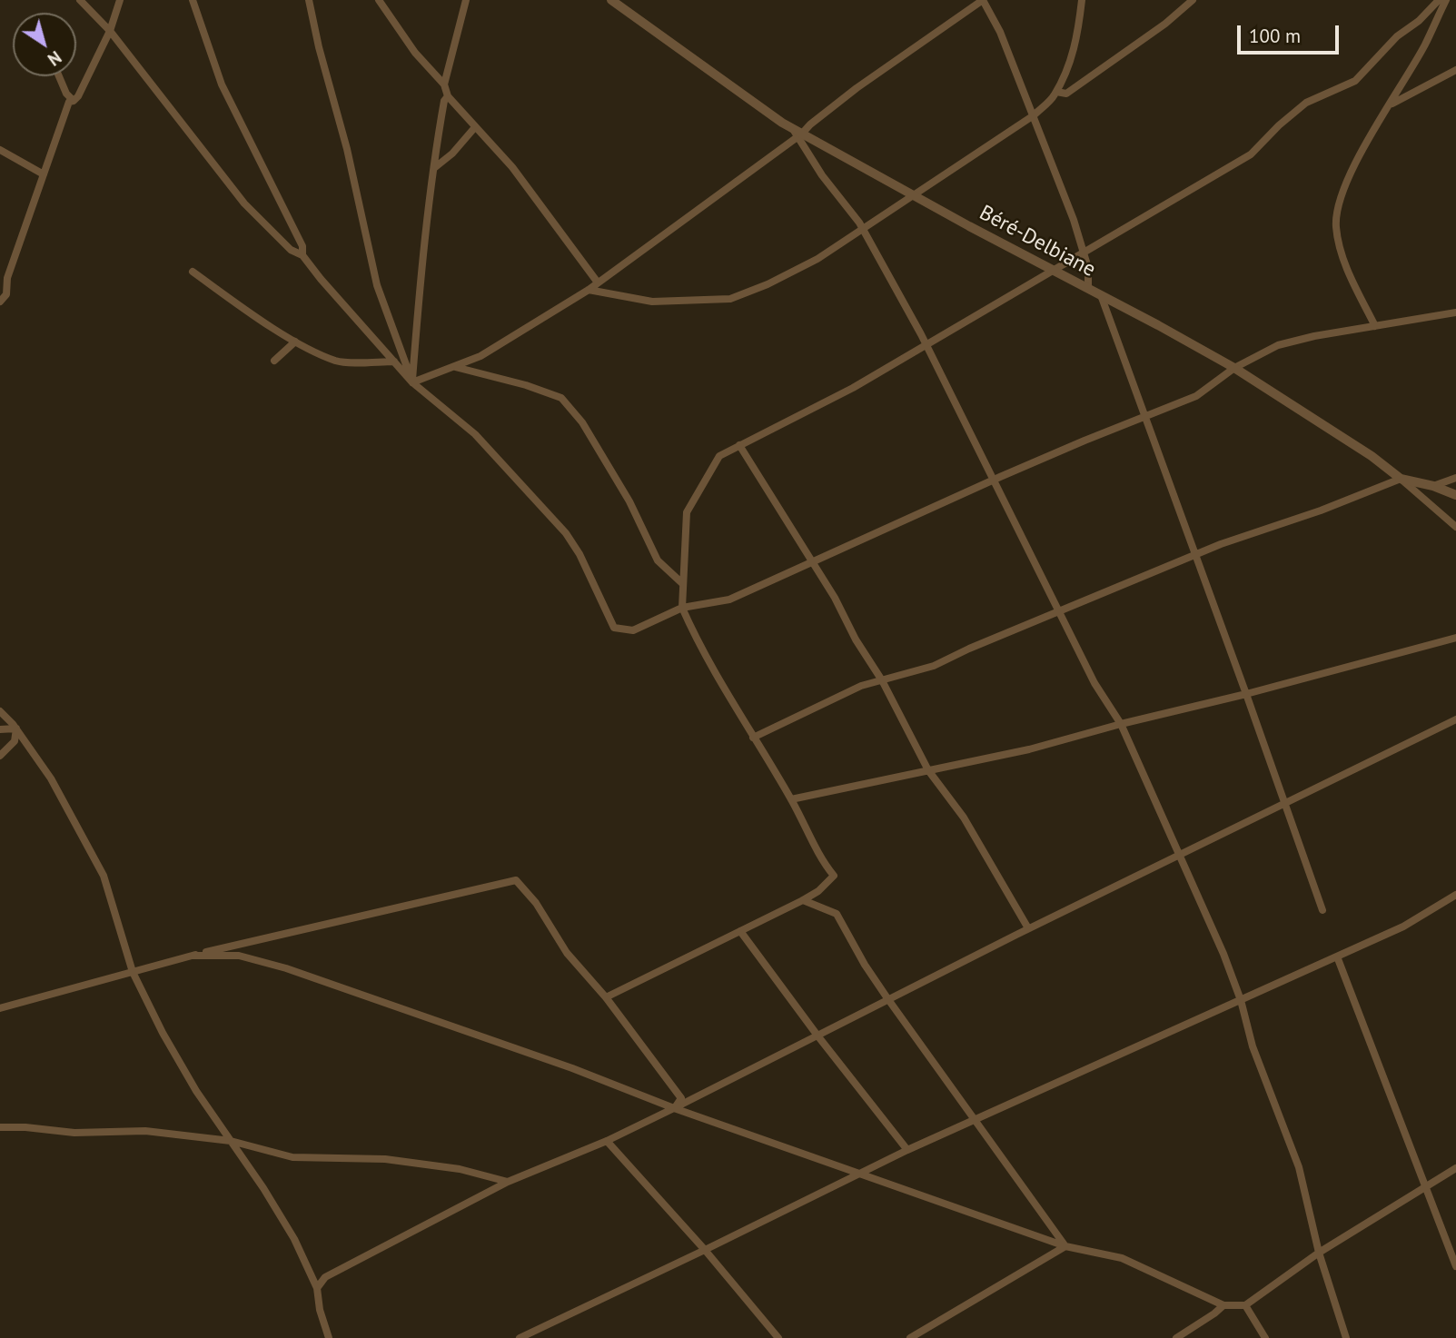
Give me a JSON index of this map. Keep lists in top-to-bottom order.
{
  "streets": {
    "street": ["Béré-Delbiane"]
  },
  "scale_bar": "100 m",
  "north": "bottom right"
}
